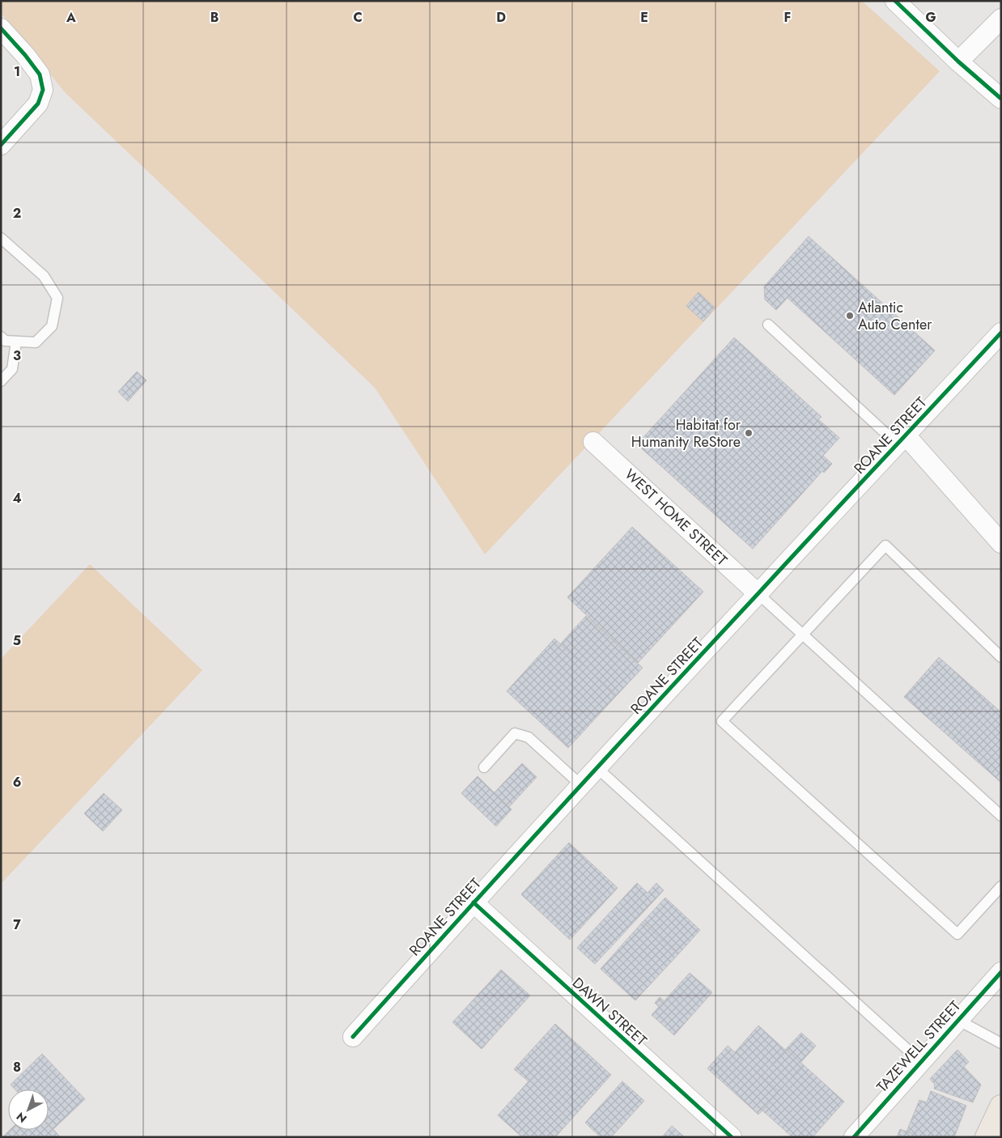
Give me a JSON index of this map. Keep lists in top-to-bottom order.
{
  "streets": {
    "street": [
      "ROANE STREET",
      "WEST HOME STREET",
      "DAWN STREET",
      "TAZEWELL STREET"
    ]
  },
  "crossings": [
    ["ROANE STREET", "WEST HOME STREET"],
    ["ROANE STREET", "DAWN STREET"]
  ],
  "places": ["Atlantic Auto Center", "Habitat for Humanity ReStore"],
  "north": "bottom left",
  "grid": {
    "columns": [
      "A",
      "B",
      "C",
      "D",
      "E",
      "F",
      "G"
    ],
    "rows": [
      "1",
      "2",
      "3",
      "4",
      "5",
      "6",
      "7",
      "8"
    ]
  }
}
